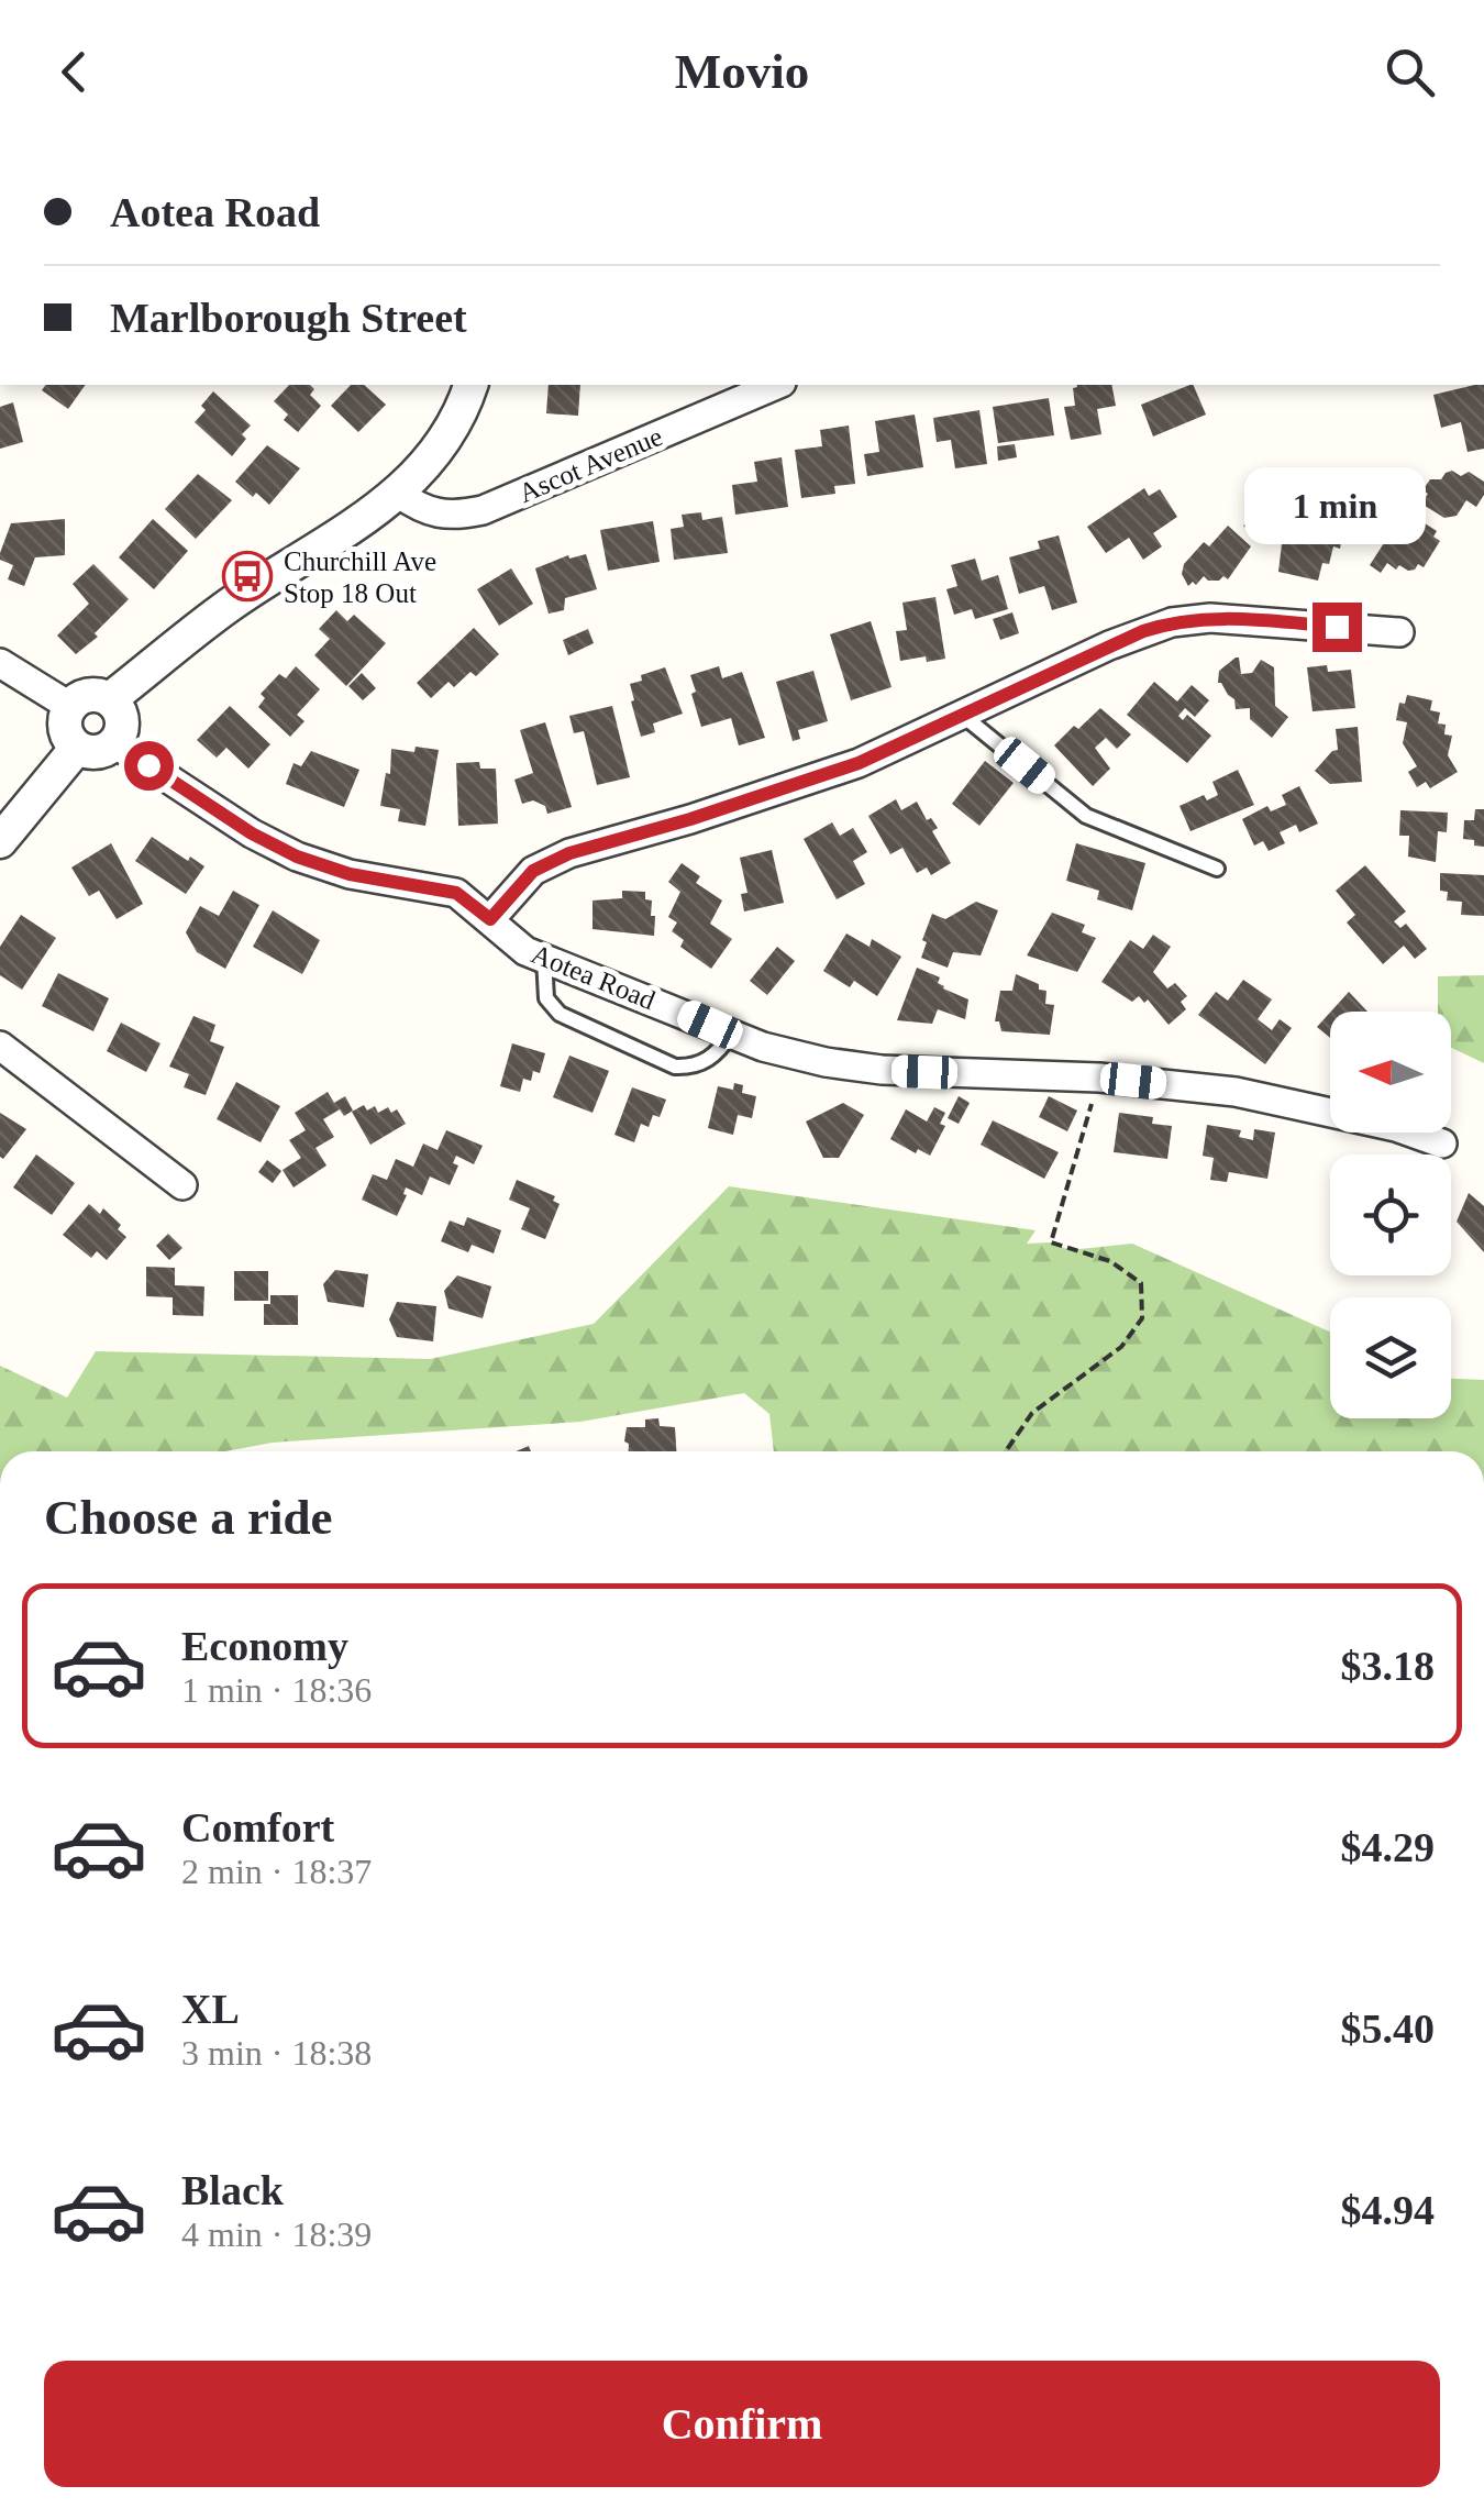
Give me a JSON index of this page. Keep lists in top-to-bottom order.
{
  "streets": {
    "street": ["Ascot Avenue", "Aotea Road"]
  },
  "places": {
    "bus stop": ["Churchill Ave Stop 18 Out"]
  },
  "north": "left",
  "page": {
    "header": "Movio",
    "banner": ["Aotea Road", "Marlborough Street"],
    "bubble": "1 min",
    "heading": "Choose a ride",
    "list": [
      {
        "name": "Economy",
        "note": "1 min · 18:36",
        "value": "$3.18"
      },
      {
        "name": "Comfort",
        "note": "2 min · 18:37",
        "value": "$4.29"
      },
      {
        "name": "XL",
        "note": "3 min · 18:38",
        "value": "$5.40"
      },
      {
        "name": "Black",
        "note": "4 min · 18:39",
        "value": "$4.94"
      }
    ],
    "buttons": "Confirm"
  }
}
